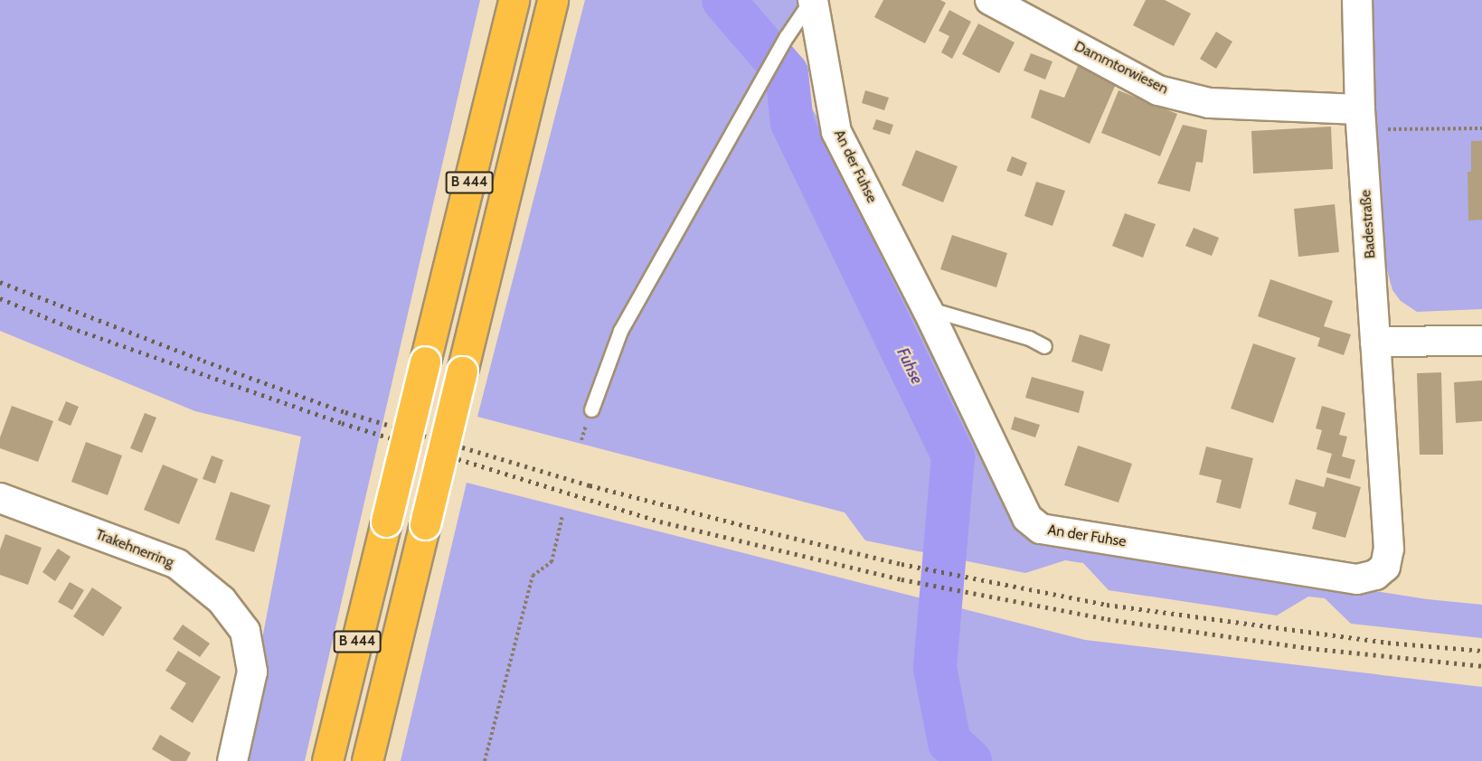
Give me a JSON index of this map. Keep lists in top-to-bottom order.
{
  "streets": {
    "highway": ["B 444"],
    "street": [
      "Dammtorwiesen",
      "An der Fuhse",
      "Badestraße",
      "Trakehnerring"
    ]
  },
  "crossings": [
    ["Dammtorwiesen", "Badestraße"],
    ["An der Fuhse", "Badestraße"]
  ],
  "water": ["Fuhse"]
}
